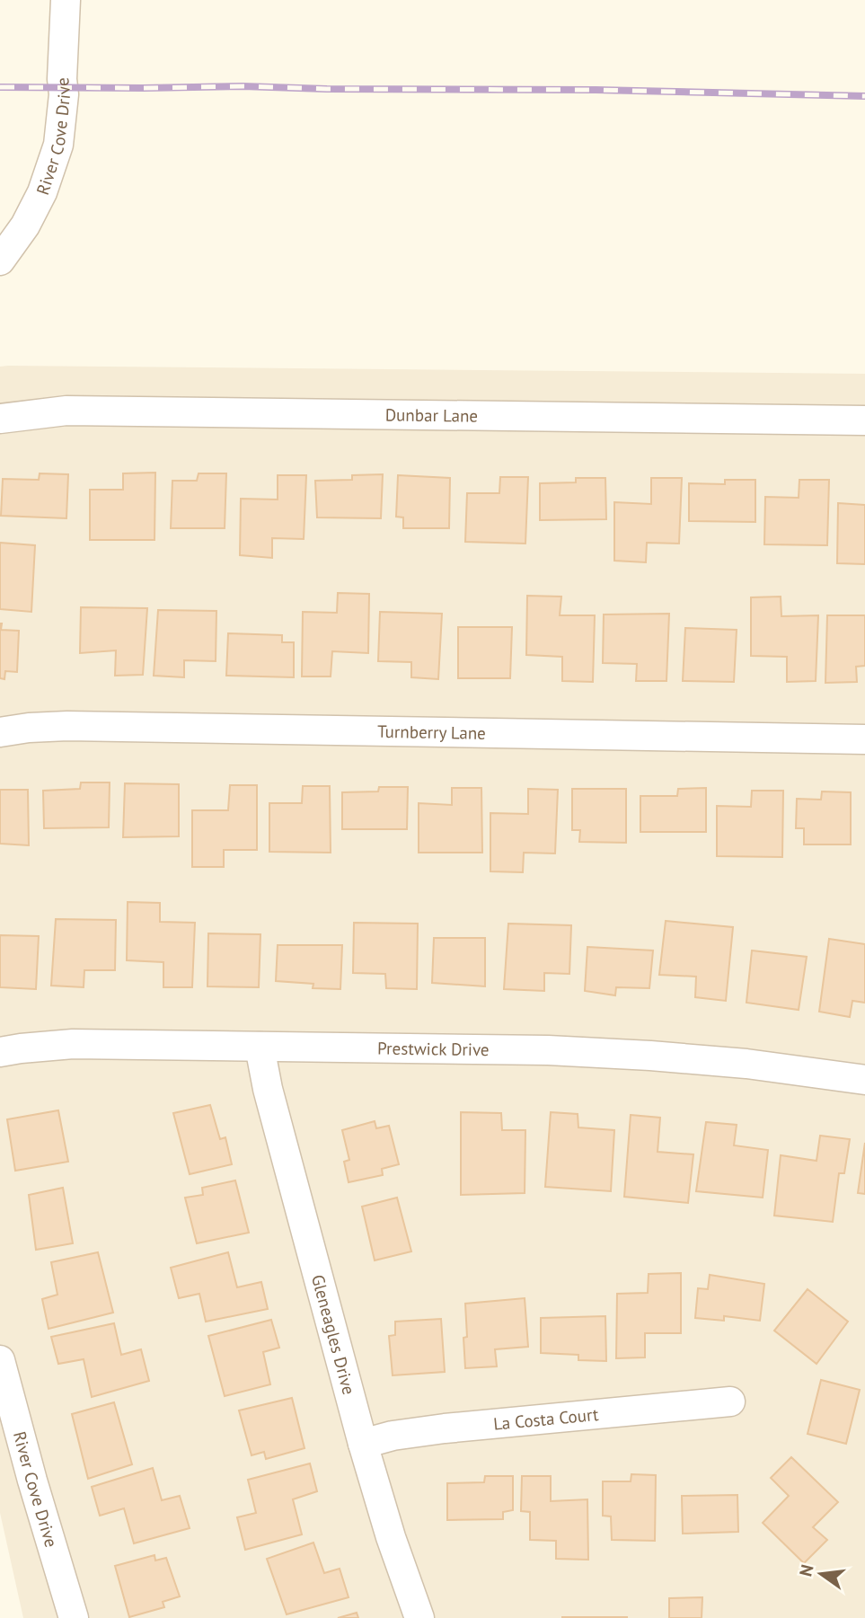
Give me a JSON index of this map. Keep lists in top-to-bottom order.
{
  "streets": {
    "street": [
      "River Cove Drive",
      "Dunbar Lane",
      "Turnberry Lane",
      "Prestwick Drive",
      "Gleneagles Drive",
      "La Costa Court"
    ]
  },
  "crossings": [
    ["Prestwick Drive", "Gleneagles Drive"],
    ["Gleneagles Drive", "La Costa Court"]
  ],
  "north": "left"
}
